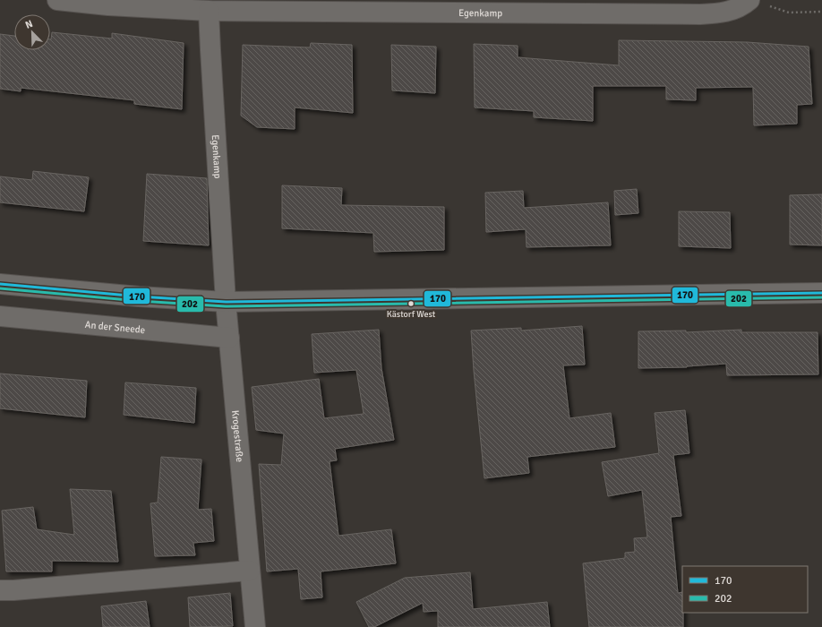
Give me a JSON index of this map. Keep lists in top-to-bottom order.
{
  "streets": {
    "street": ["Egenkamp", "An der Sneede", "Krogestraße"]
  },
  "crossings": [
    ["Egenkamp", "Krogestraße"],
    ["An der Sneede", "Krogestraße"]
  ],
  "places": ["Kästorf West"],
  "lines": ["transit line 170", "transit line 202"],
  "legend": ["170", "202"],
  "north": "top left"
}
